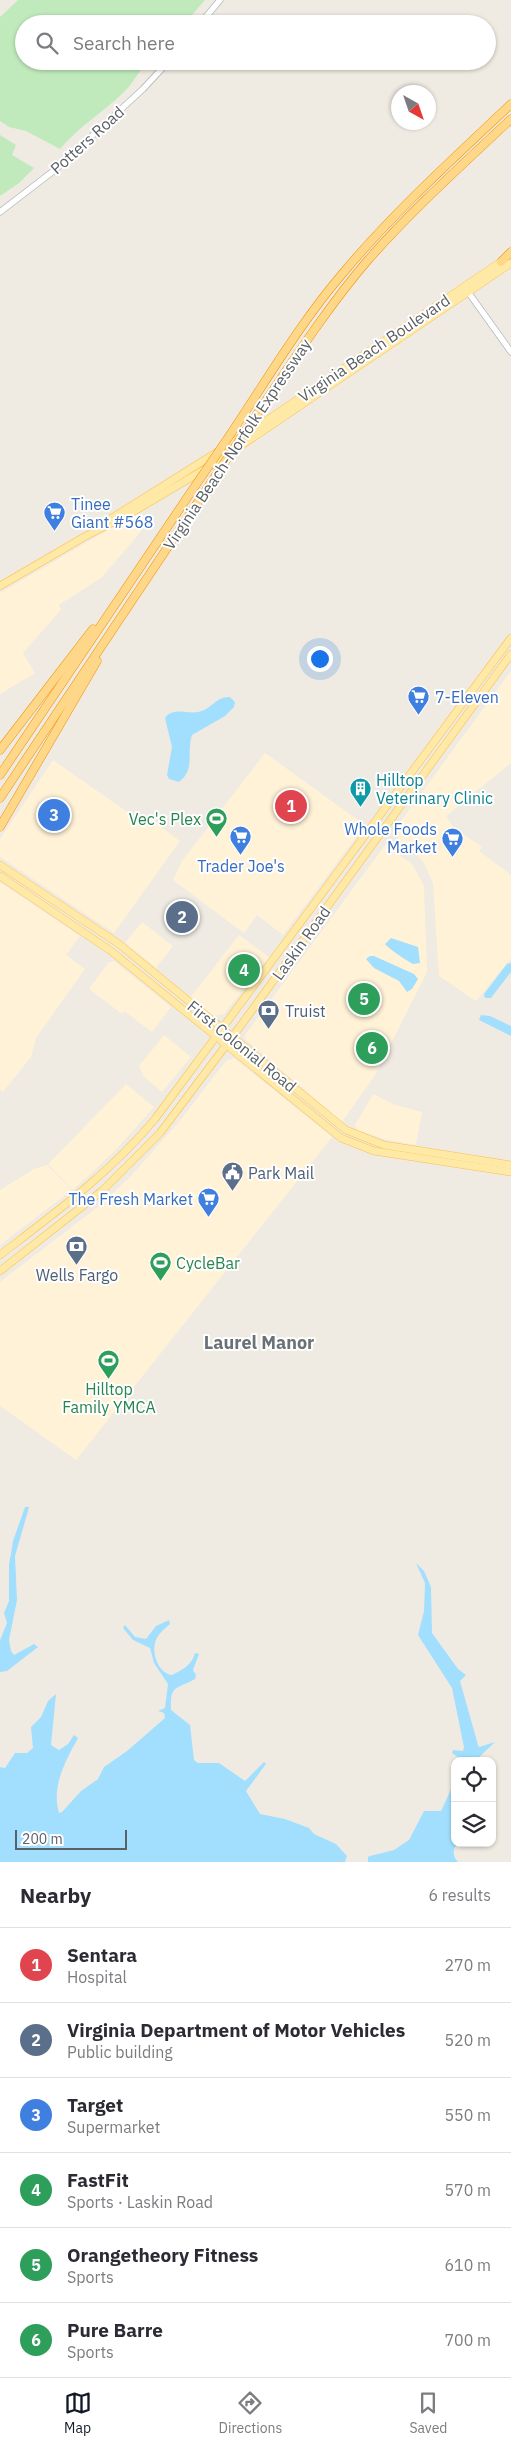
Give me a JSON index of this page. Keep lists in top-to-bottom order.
{
  "streets": {
    "highway": ["Virginia Beach-Norfolk Expressway"],
    "main road": ["Virginia Beach Boulevard", "Laskin Road", "First Colonial Road"],
    "street": ["Potters Road"]
  },
  "crossings": [
    ["Laskin Road", "First Colonial Road"]
  ],
  "districts": ["Laurel Manor"],
  "places": {
    "supermarket": [
      "Tinee Giant #568",
      "7-Eleven",
      "Trader Joe's",
      "Whole Foods Market",
      "The Fresh Market"
    ],
    "building": ["Hilltop Veterinary Clinic"],
    "sports": ["Vec's Plex", "CycleBar", "Hilltop Family YMCA"],
    "bank": ["Truist", "Wells Fargo"],
    "public building": ["Park Mail"]
  },
  "scale_bar": "200 m",
  "north": "bottom right",
  "page": {
    "search": "Search here",
    "pins": [
      "1",
      "3",
      "2",
      "4",
      "5",
      "6"
    ],
    "scale": "200 m",
    "heading": ["Nearby", "6 results"],
    "list": [
      {
        "mark": "1",
        "name": "Sentara",
        "note": "Hospital",
        "value": "270 m"
      },
      {
        "mark": "2",
        "name": "Virginia Department of Motor Vehicles",
        "note": "Public building",
        "value": "520 m"
      },
      {
        "mark": "3",
        "name": "Target",
        "note": "Supermarket",
        "value": "550 m"
      },
      {
        "mark": "4",
        "name": "FastFit",
        "note": "Sports · Laskin Road",
        "value": "570 m"
      },
      {
        "mark": "5",
        "name": "Orangetheory Fitness",
        "note": "Sports",
        "value": "610 m"
      },
      {
        "mark": "6",
        "name": "Pure Barre",
        "note": "Sports",
        "value": "700 m"
      }
    ],
    "nav": ["Map", "Directions", "Saved"]
  }
}
